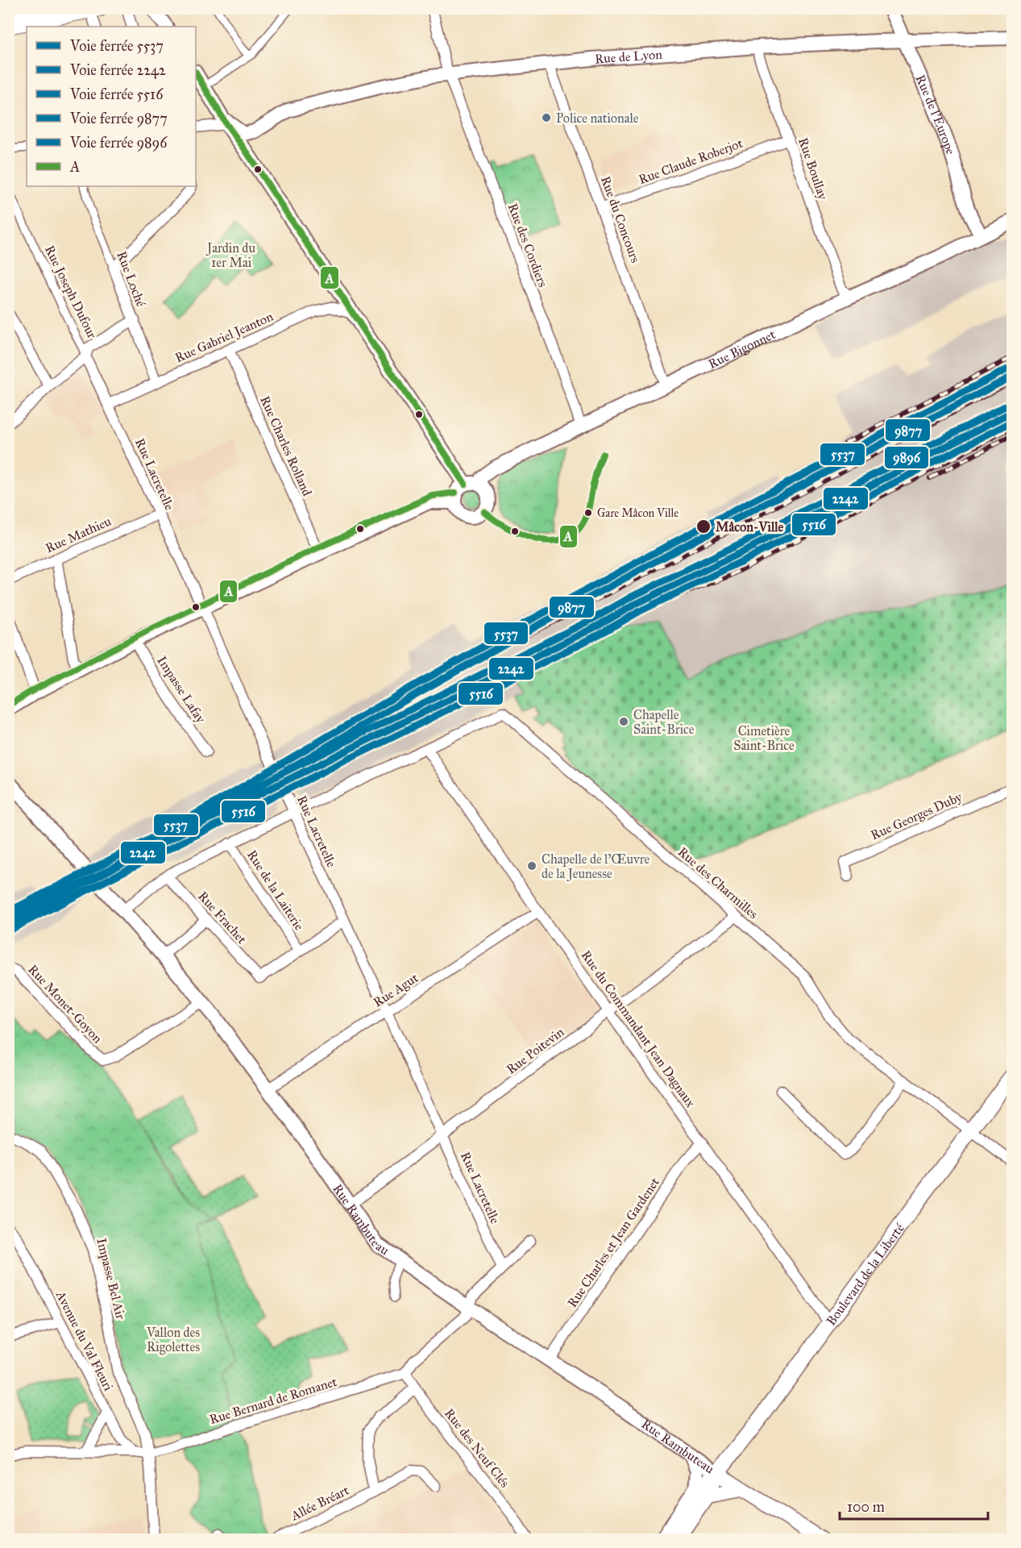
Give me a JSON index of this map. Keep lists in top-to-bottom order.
{
  "streets": {
    "main road": ["Rue Rambuteau", "Boulevard de la Liberté"],
    "street": [
      "Rue de Lyon",
      "Rue de l'Europe",
      "Rue Claude Roberjot",
      "Rue Boullay",
      "Rue du Concours",
      "Rue des Cordiers",
      "Rue Loché",
      "Rue Joseph Dufour",
      "Rue Gabriel Jeanton",
      "Rue Bigonnet",
      "Rue Charles Rolland",
      "Rue Lacretelle",
      "Rue Mathieu",
      "Impasse Lafay",
      "Rue Georges Duby",
      "Rue des Charmilles",
      "Rue de la Laiterie",
      "Rue Frachet",
      "Rue Agut",
      "Rue Monet-Goyon",
      "Rue du Commandant Jean Dagnaux",
      "Rue Poitevin",
      "Rue Charles et Jean Gardenet",
      "Impasse Bel Air",
      "Avenue du Val Fleuri",
      "Rue Bernard de Romanet",
      "Rue des Neuf Clés",
      "Allée Bréart"
    ]
  },
  "crossings": [
    ["Rue de Lyon", "Rue de l'Europe"],
    ["Rue de Lyon", "Rue Boullay"],
    ["Rue de Lyon", "Rue du Concours"],
    ["Rue de Lyon", "Rue des Cordiers"],
    ["Rue de l'Europe", "Rue Bigonnet"],
    ["Rue Claude Roberjot", "Rue Boullay"],
    ["Rue Claude Roberjot", "Rue du Concours"],
    ["Rue Boullay", "Rue Bigonnet"],
    ["Rue du Concours", "Rue Bigonnet"],
    ["Rue des Cordiers", "Rue Bigonnet"],
    ["Rue Loché", "Rue Gabriel Jeanton"],
    ["Rue Joseph Dufour", "Rue Gabriel Jeanton"],
    ["Rue Joseph Dufour", "Rue Lacretelle"],
    ["Rue Gabriel Jeanton", "Rue Charles Rolland"],
    ["Rue Gabriel Jeanton", "Rue Lacretelle"],
    ["Rue Lacretelle", "Rue Mathieu"],
    ["Rue Lacretelle", "Rue Agut"],
    ["Rue Lacretelle", "Rue Poitevin"],
    ["Rue des Charmilles", "Rue du Commandant Jean Dagnaux"],
    ["Rue des Charmilles", "Rue Poitevin"],
    ["Rue des Charmilles", "Boulevard de la Liberté"],
    ["Rue de la Laiterie", "Rue Frachet"],
    ["Rue Agut", "Rue du Commandant Jean Dagnaux"],
    ["Rue Agut", "Rue Rambuteau"],
    ["Rue Monet-Goyon", "Rue Rambuteau"],
    ["Rue du Commandant Jean Dagnaux", "Rue Poitevin"],
    ["Rue du Commandant Jean Dagnaux", "Rue Charles et Jean Gardenet"],
    ["Rue du Commandant Jean Dagnaux", "Boulevard de la Liberté"],
    ["Rue Poitevin", "Rue Rambuteau"],
    ["Rue Rambuteau", "Rue Charles et Jean Gardenet"],
    ["Rue Rambuteau", "Boulevard de la Liberté"],
    ["Impasse Bel Air", "Rue Bernard de Romanet"],
    ["Rue Bernard de Romanet", "Rue des Neuf Clés"]
  ],
  "parks": ["Jardin du 1er Mai", "Cimetière Saint-Brice", "Vallon des Rigolettes"],
  "places": [
    "Police nationale",
    "Gare Mâcon Ville",
    "Mâcon-Ville",
    "Chapelle Saint-Brice",
    "Chapelle de l'Œuvre de la Jeunesse"
  ],
  "lines": [
    "transit line A",
    "rail line 5537",
    "rail line 9877",
    "rail line 9896",
    "rail line 2242",
    "rail line 5516"
  ],
  "legend": [
    "Voie ferrée 5537",
    "Voie ferrée 2242",
    "Voie ferrée 5516",
    "Voie ferrée 9877",
    "Voie ferrée 9896",
    "A"
  ],
  "scale_bar": "100 m"
}
